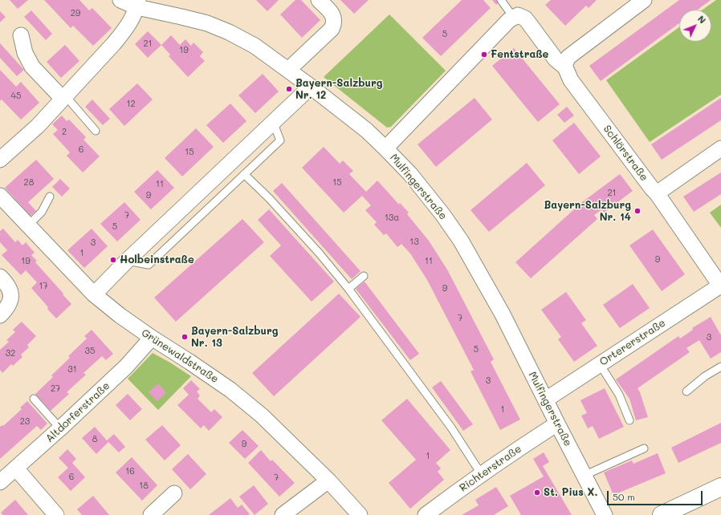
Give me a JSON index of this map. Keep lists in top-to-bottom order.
{
  "streets": {
    "street": [
      "Schlörstraße",
      "Mulfingerstraße",
      "Ortererstraße",
      "Grünewaldstraße",
      "Altdorferstraße",
      "Richterstraße"
    ]
  },
  "crossings": [
    ["Schlörstraße", "Ortererstraße"],
    ["Mulfingerstraße", "Ortererstraße"],
    ["Mulfingerstraße", "Richterstraße"],
    ["Grünewaldstraße", "Altdorferstraße"]
  ],
  "places": [
    "Fentstraße",
    "Bayern-Salzburg Nr. 12",
    "Bayern-Salzburg Nr. 14",
    "Holbeinstraße",
    "Bayern-Salzburg Nr. 13",
    "St. Pius X."
  ],
  "house_numbers": [
    "29",
    "5",
    "21",
    "19",
    "45",
    "12",
    "2",
    "6",
    "15",
    "28",
    "15",
    "11",
    "21",
    "9",
    "7",
    "13a",
    "5",
    "13",
    "3",
    "1",
    "9",
    "19",
    "11",
    "17",
    "9",
    "7",
    "3",
    "5",
    "35",
    "32",
    "31",
    "3",
    "27",
    "1",
    "23",
    "8",
    "9",
    "1",
    "16",
    "6",
    "7",
    "18"
  ],
  "scale_bar": "50 m",
  "north": "top right"
}
